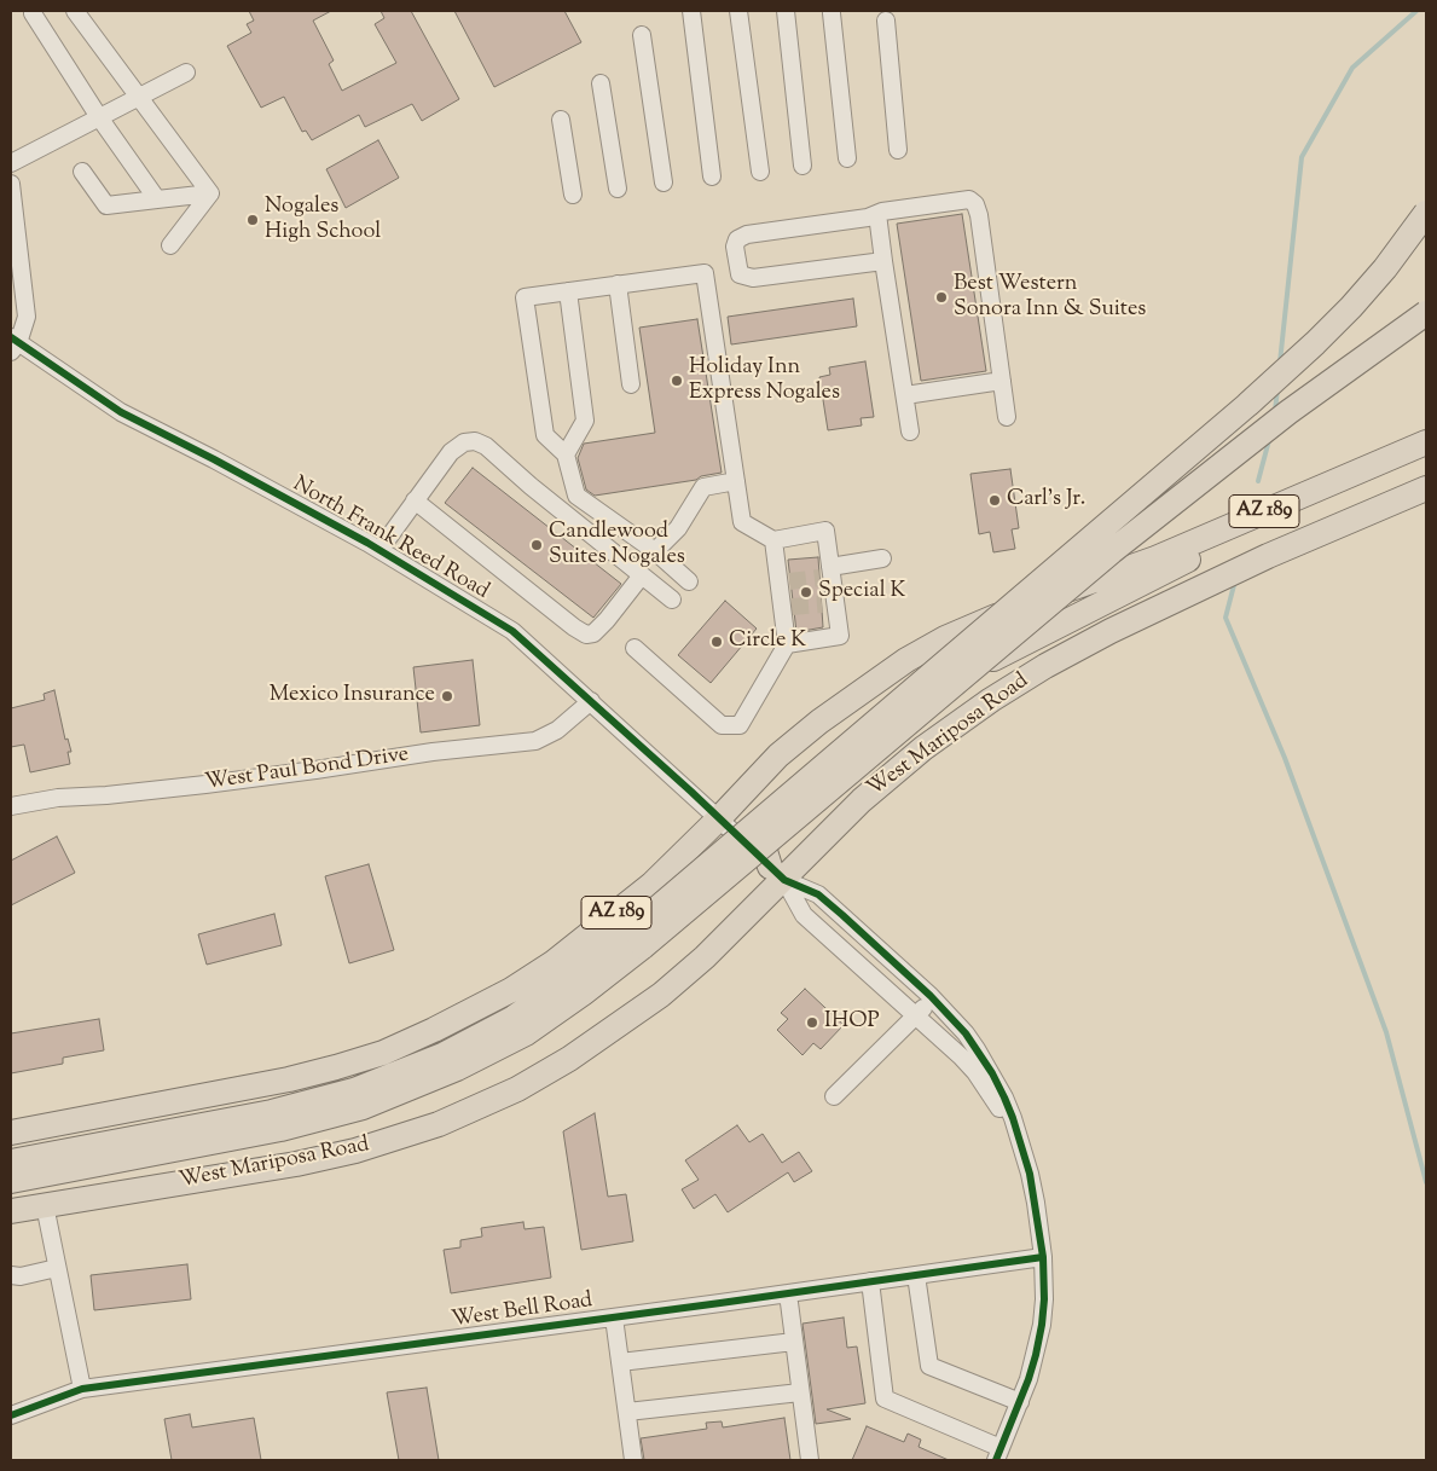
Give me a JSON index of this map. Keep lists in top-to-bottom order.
{
  "streets": {
    "highway": ["AZ 189", "West Mariposa Road"],
    "street": ["North Frank Reed Road", "West Paul Bond Drive", "West Bell Road"]
  },
  "crossings": [
    ["AZ 189", "North Frank Reed Road"],
    ["North Frank Reed Road", "West Mariposa Road"],
    ["North Frank Reed Road", "West Paul Bond Drive"]
  ],
  "places": [
    "Nogales High School",
    "Best Western Sonora Inn & Suites",
    "Holiday Inn Express Nogales",
    "Carl's Jr.",
    "Candlewood Suites Nogales",
    "Special K",
    "Circle K",
    "Mexico Insurance",
    "IHOP"
  ]
}
